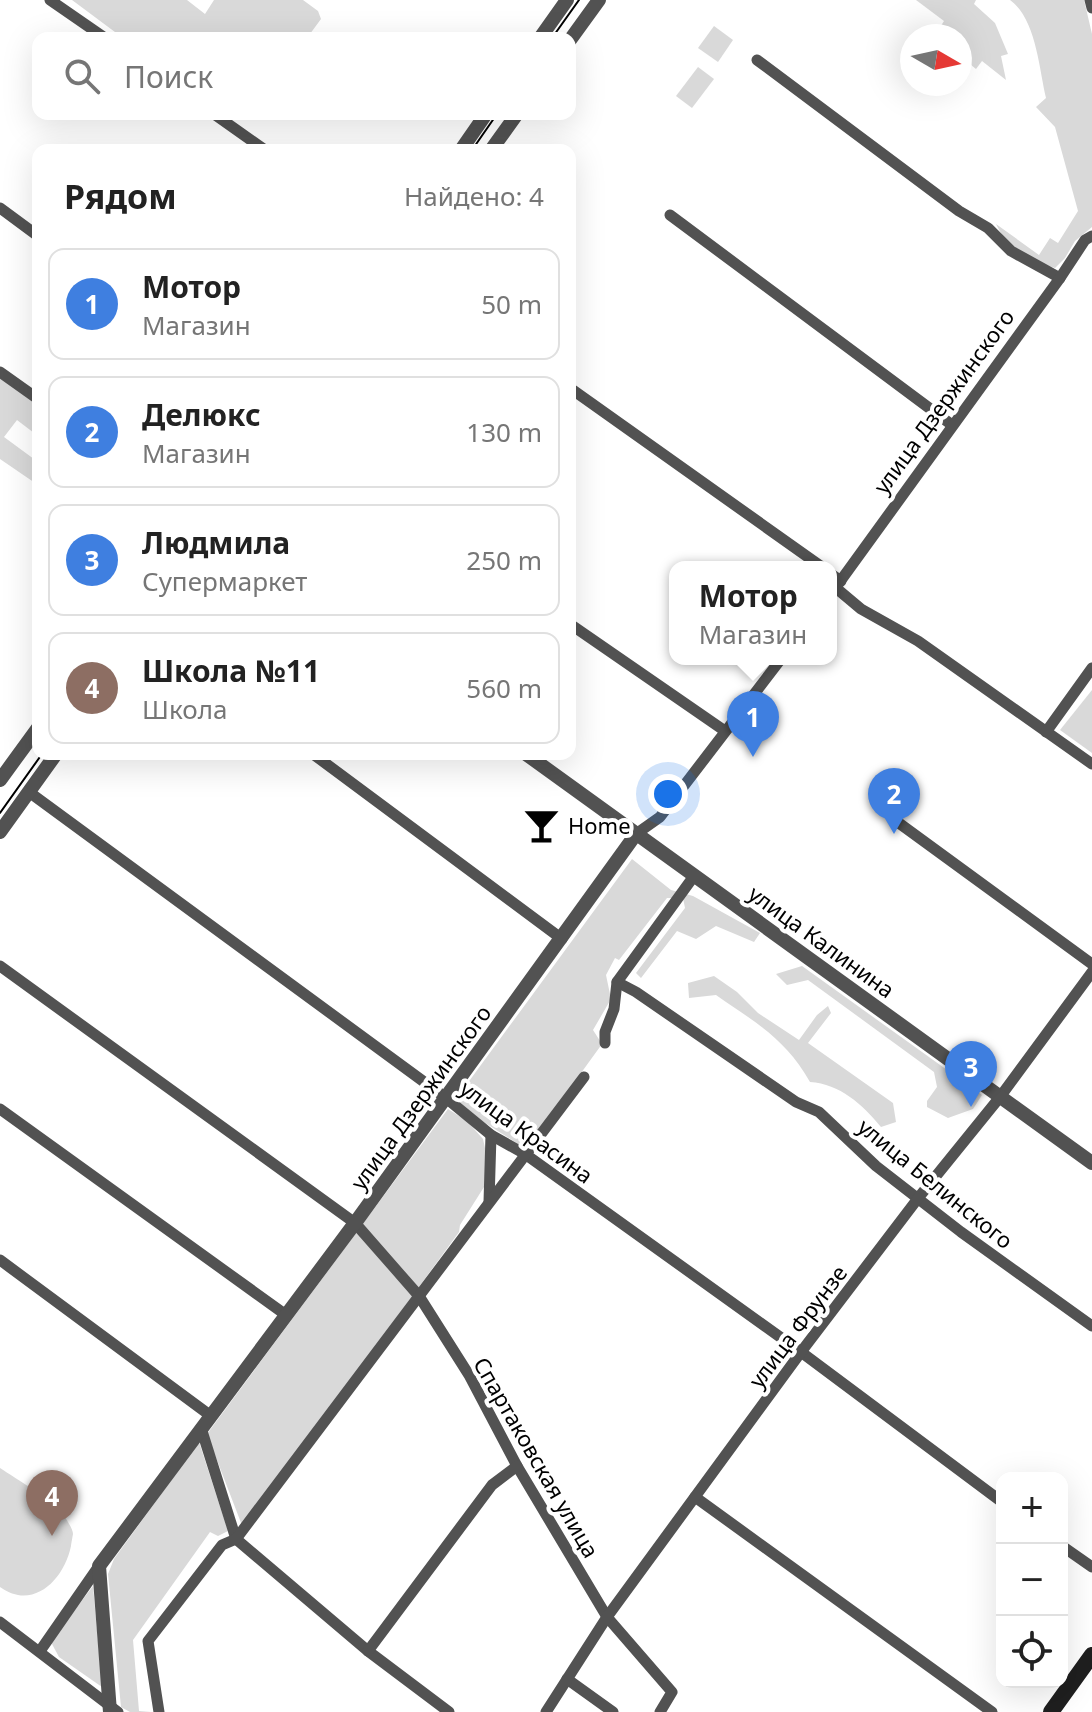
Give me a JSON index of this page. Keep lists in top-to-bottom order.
{
  "streets": {
    "street": [
      "улица Дзержинского",
      "улица Калинина",
      "улица Красина",
      "улица Белинского",
      "улица Фрунзе",
      "Спартаковская улица"
    ]
  },
  "crossings": [
    ["улица Дзержинского", "улица Калинина"],
    ["улица Дзержинского", "улица Красина"],
    ["улица Дзержинского", "Спартаковская улица"],
    ["улица Калинина", "улица Фрунзе"],
    ["улица Красина", "улица Фрунзе"],
    ["улица Белинского", "улица Фрунзе"],
    ["улица Фрунзе", "Спартаковская улица"]
  ],
  "places": {
    "bar": ["Home"]
  },
  "north": "right",
  "page": {
    "search": "Поиск",
    "heading": ["Рядом", "Найдено: 4"],
    "list": [
      {
        "mark": "1",
        "name": "Мотор",
        "note": "Магазин",
        "value": "50 m"
      },
      {
        "mark": "2",
        "name": "Делюкс",
        "note": "Магазин",
        "value": "130 m"
      },
      {
        "mark": "3",
        "name": "Людмила",
        "note": "Супермаркет",
        "value": "250 m"
      },
      {
        "mark": "4",
        "name": "Школа №11",
        "note": "Школа",
        "value": "560 m"
      }
    ],
    "popup": ["Мотор", "Магазин"],
    "pins": [
      "1",
      "2",
      "3",
      "4"
    ],
    "map_buttons": ["+", "−"]
  }
}
